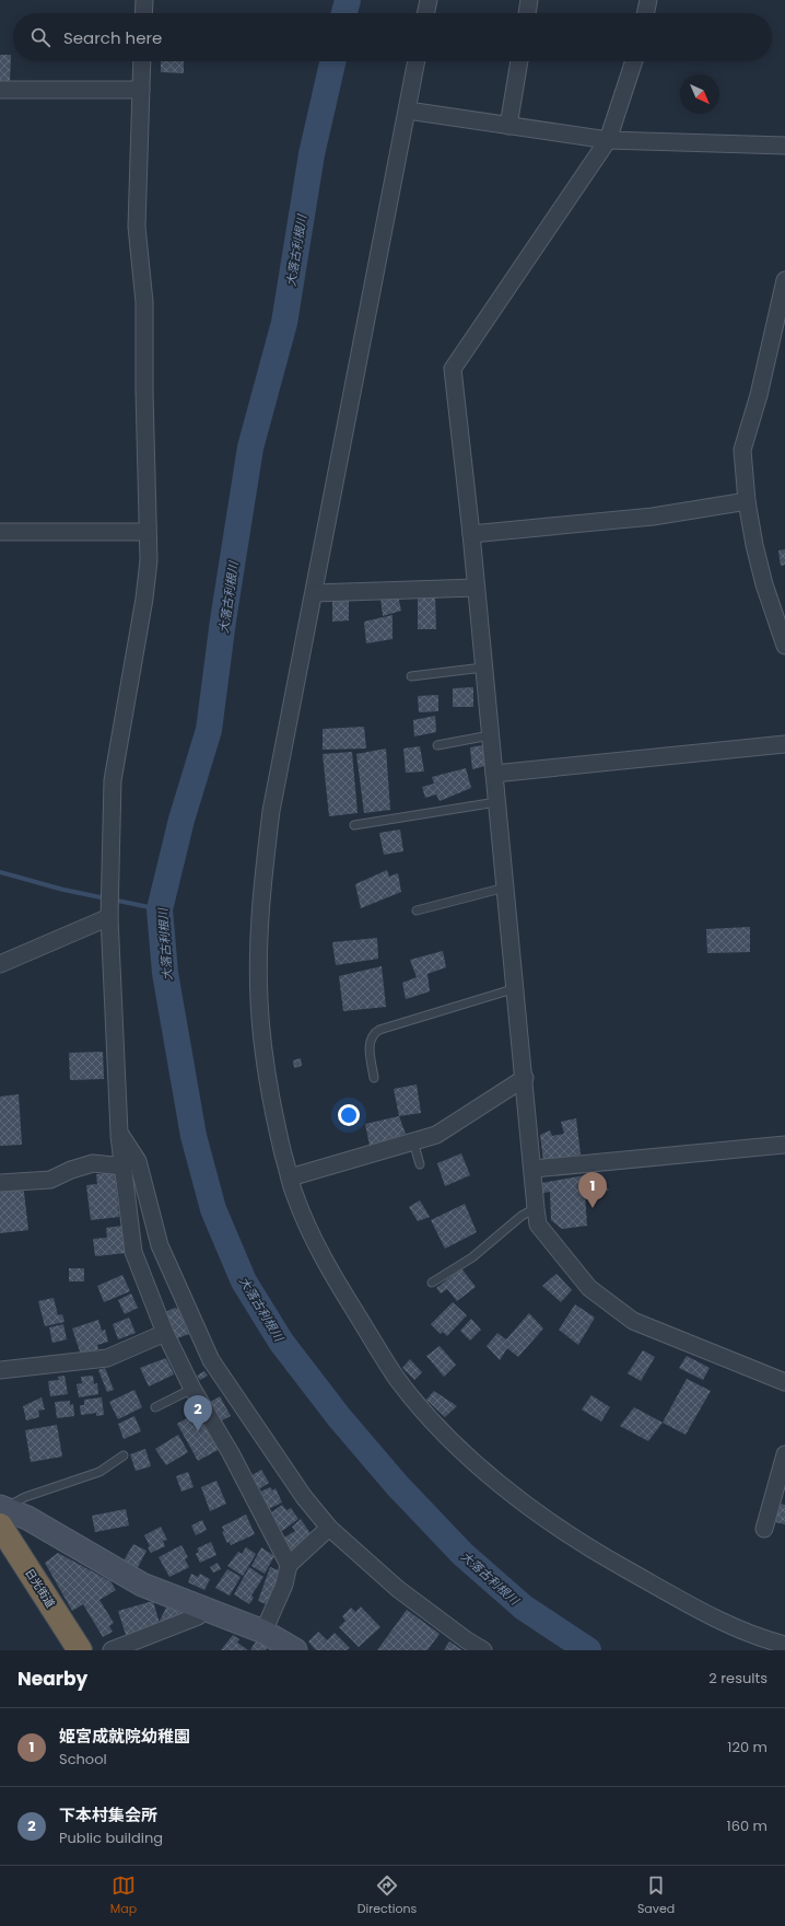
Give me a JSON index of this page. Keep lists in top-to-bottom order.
{
  "streets": {
    "highway": ["日光街道"]
  },
  "water": ["大落古利根川"],
  "north": "bottom right",
  "page": {
    "search": "Search here",
    "pins": ["1", "2"],
    "heading": ["Nearby", "2 results"],
    "list": [
      {
        "mark": "1",
        "name": "姫宮成就院幼稚園",
        "note": "School",
        "value": "120 m"
      },
      {
        "mark": "2",
        "name": "下本村集会所",
        "note": "Public building",
        "value": "160 m"
      }
    ],
    "nav": ["Map", "Directions", "Saved"]
  }
}
